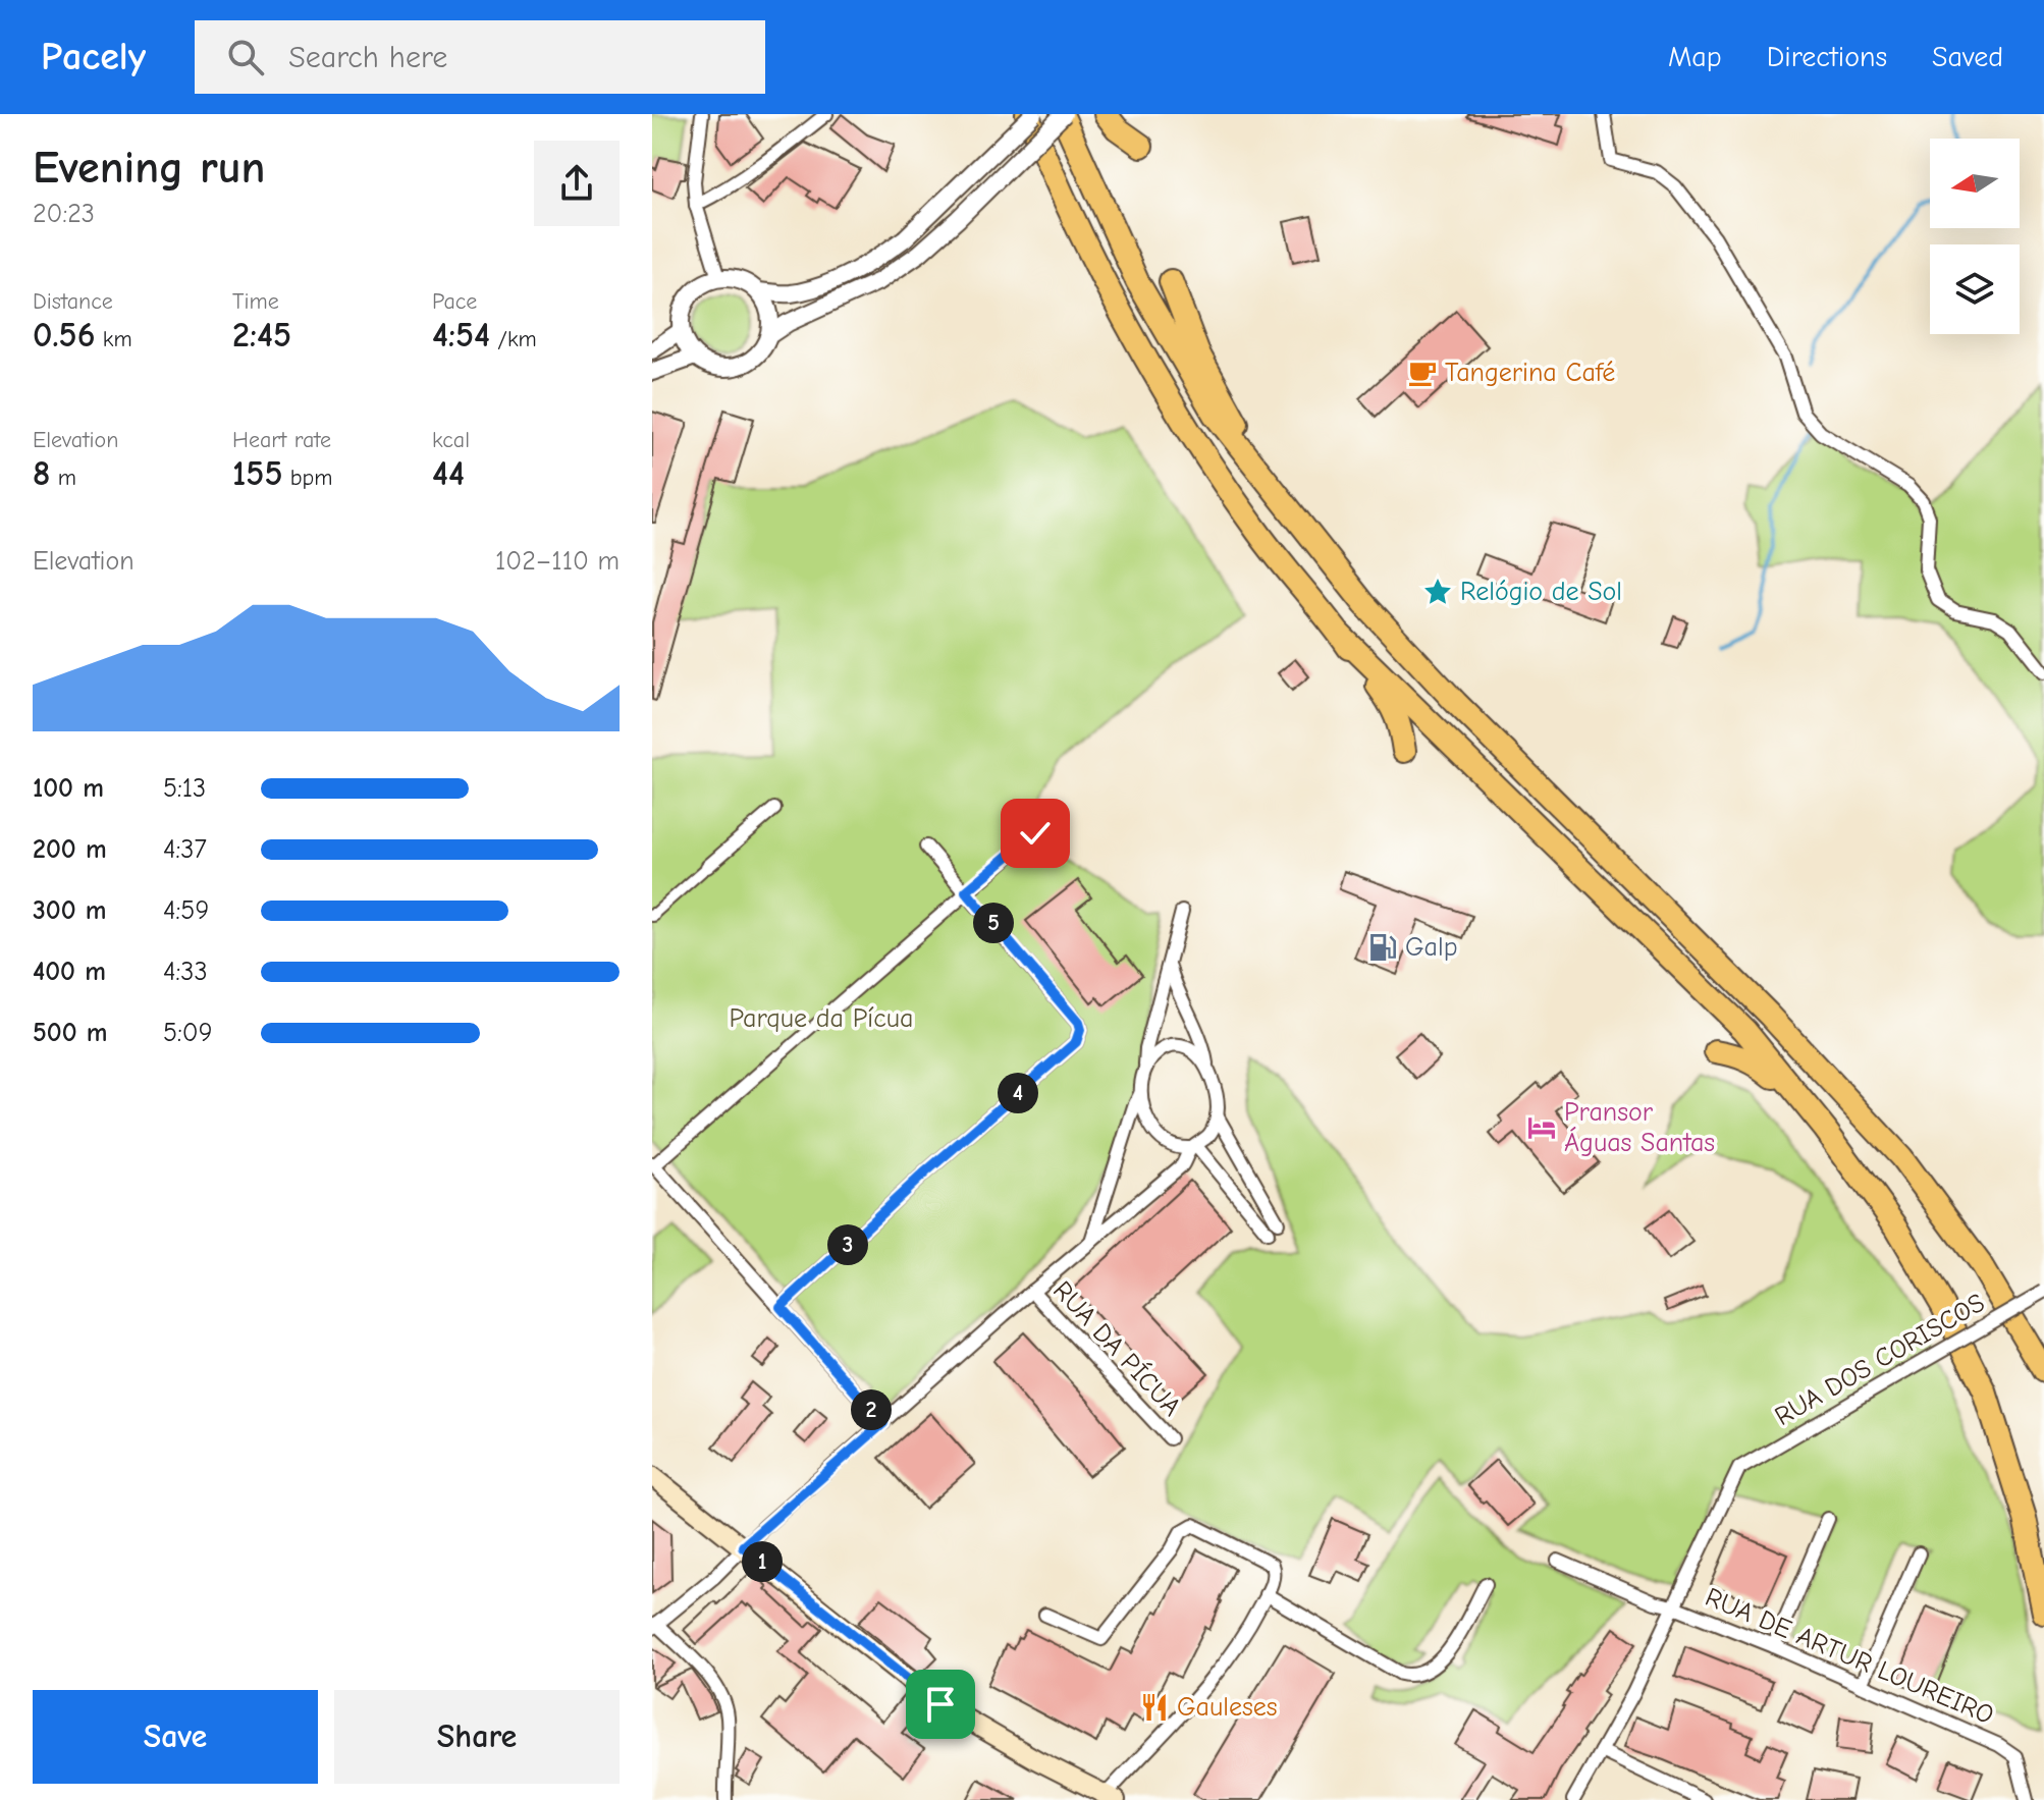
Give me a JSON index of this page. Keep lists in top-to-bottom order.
{
  "streets": {
    "street": ["RUA DA PÍCUA", "RUA DOS CORISCOS", "RUA DE ARTUR LOUREIRO"]
  },
  "crossings": [
    ["RUA DOS CORISCOS", "RUA DE ARTUR LOUREIRO"]
  ],
  "parks": ["Parque da Pícua"],
  "places": {
    "cafe": ["Tangerina Café"],
    "place": ["Relógio de Sol"],
    "fuel station": ["Galp"],
    "hotel": ["Pransor Águas Santas"],
    "restaurant": ["Gauleses"]
  },
  "north": "left",
  "page": {
    "header": "Pacely",
    "search": "Search here",
    "nav": ["Map", "Directions", "Saved"],
    "heading": ["Evening run", "20:23"],
    "stats": [
      ["Distance", "0.56 km"],
      ["Time", "2:45"],
      ["Pace", "4:54 /km"],
      ["Elevation", "8 m"],
      ["Heart rate", "155 bpm"],
      ["kcal", "44"]
    ],
    "chart": ["Elevation", "102–110 m"],
    "list": [
      {
        "name": "100 m",
        "note": "5:13"
      },
      {
        "name": "200 m",
        "note": "4:37"
      },
      {
        "name": "300 m",
        "note": "4:59"
      },
      {
        "name": "400 m",
        "note": "4:33"
      },
      {
        "name": "500 m",
        "note": "5:09"
      }
    ],
    "pins": [
      "5",
      "4",
      "3",
      "2",
      "1"
    ],
    "buttons": ["Save", "Share"]
  }
}
